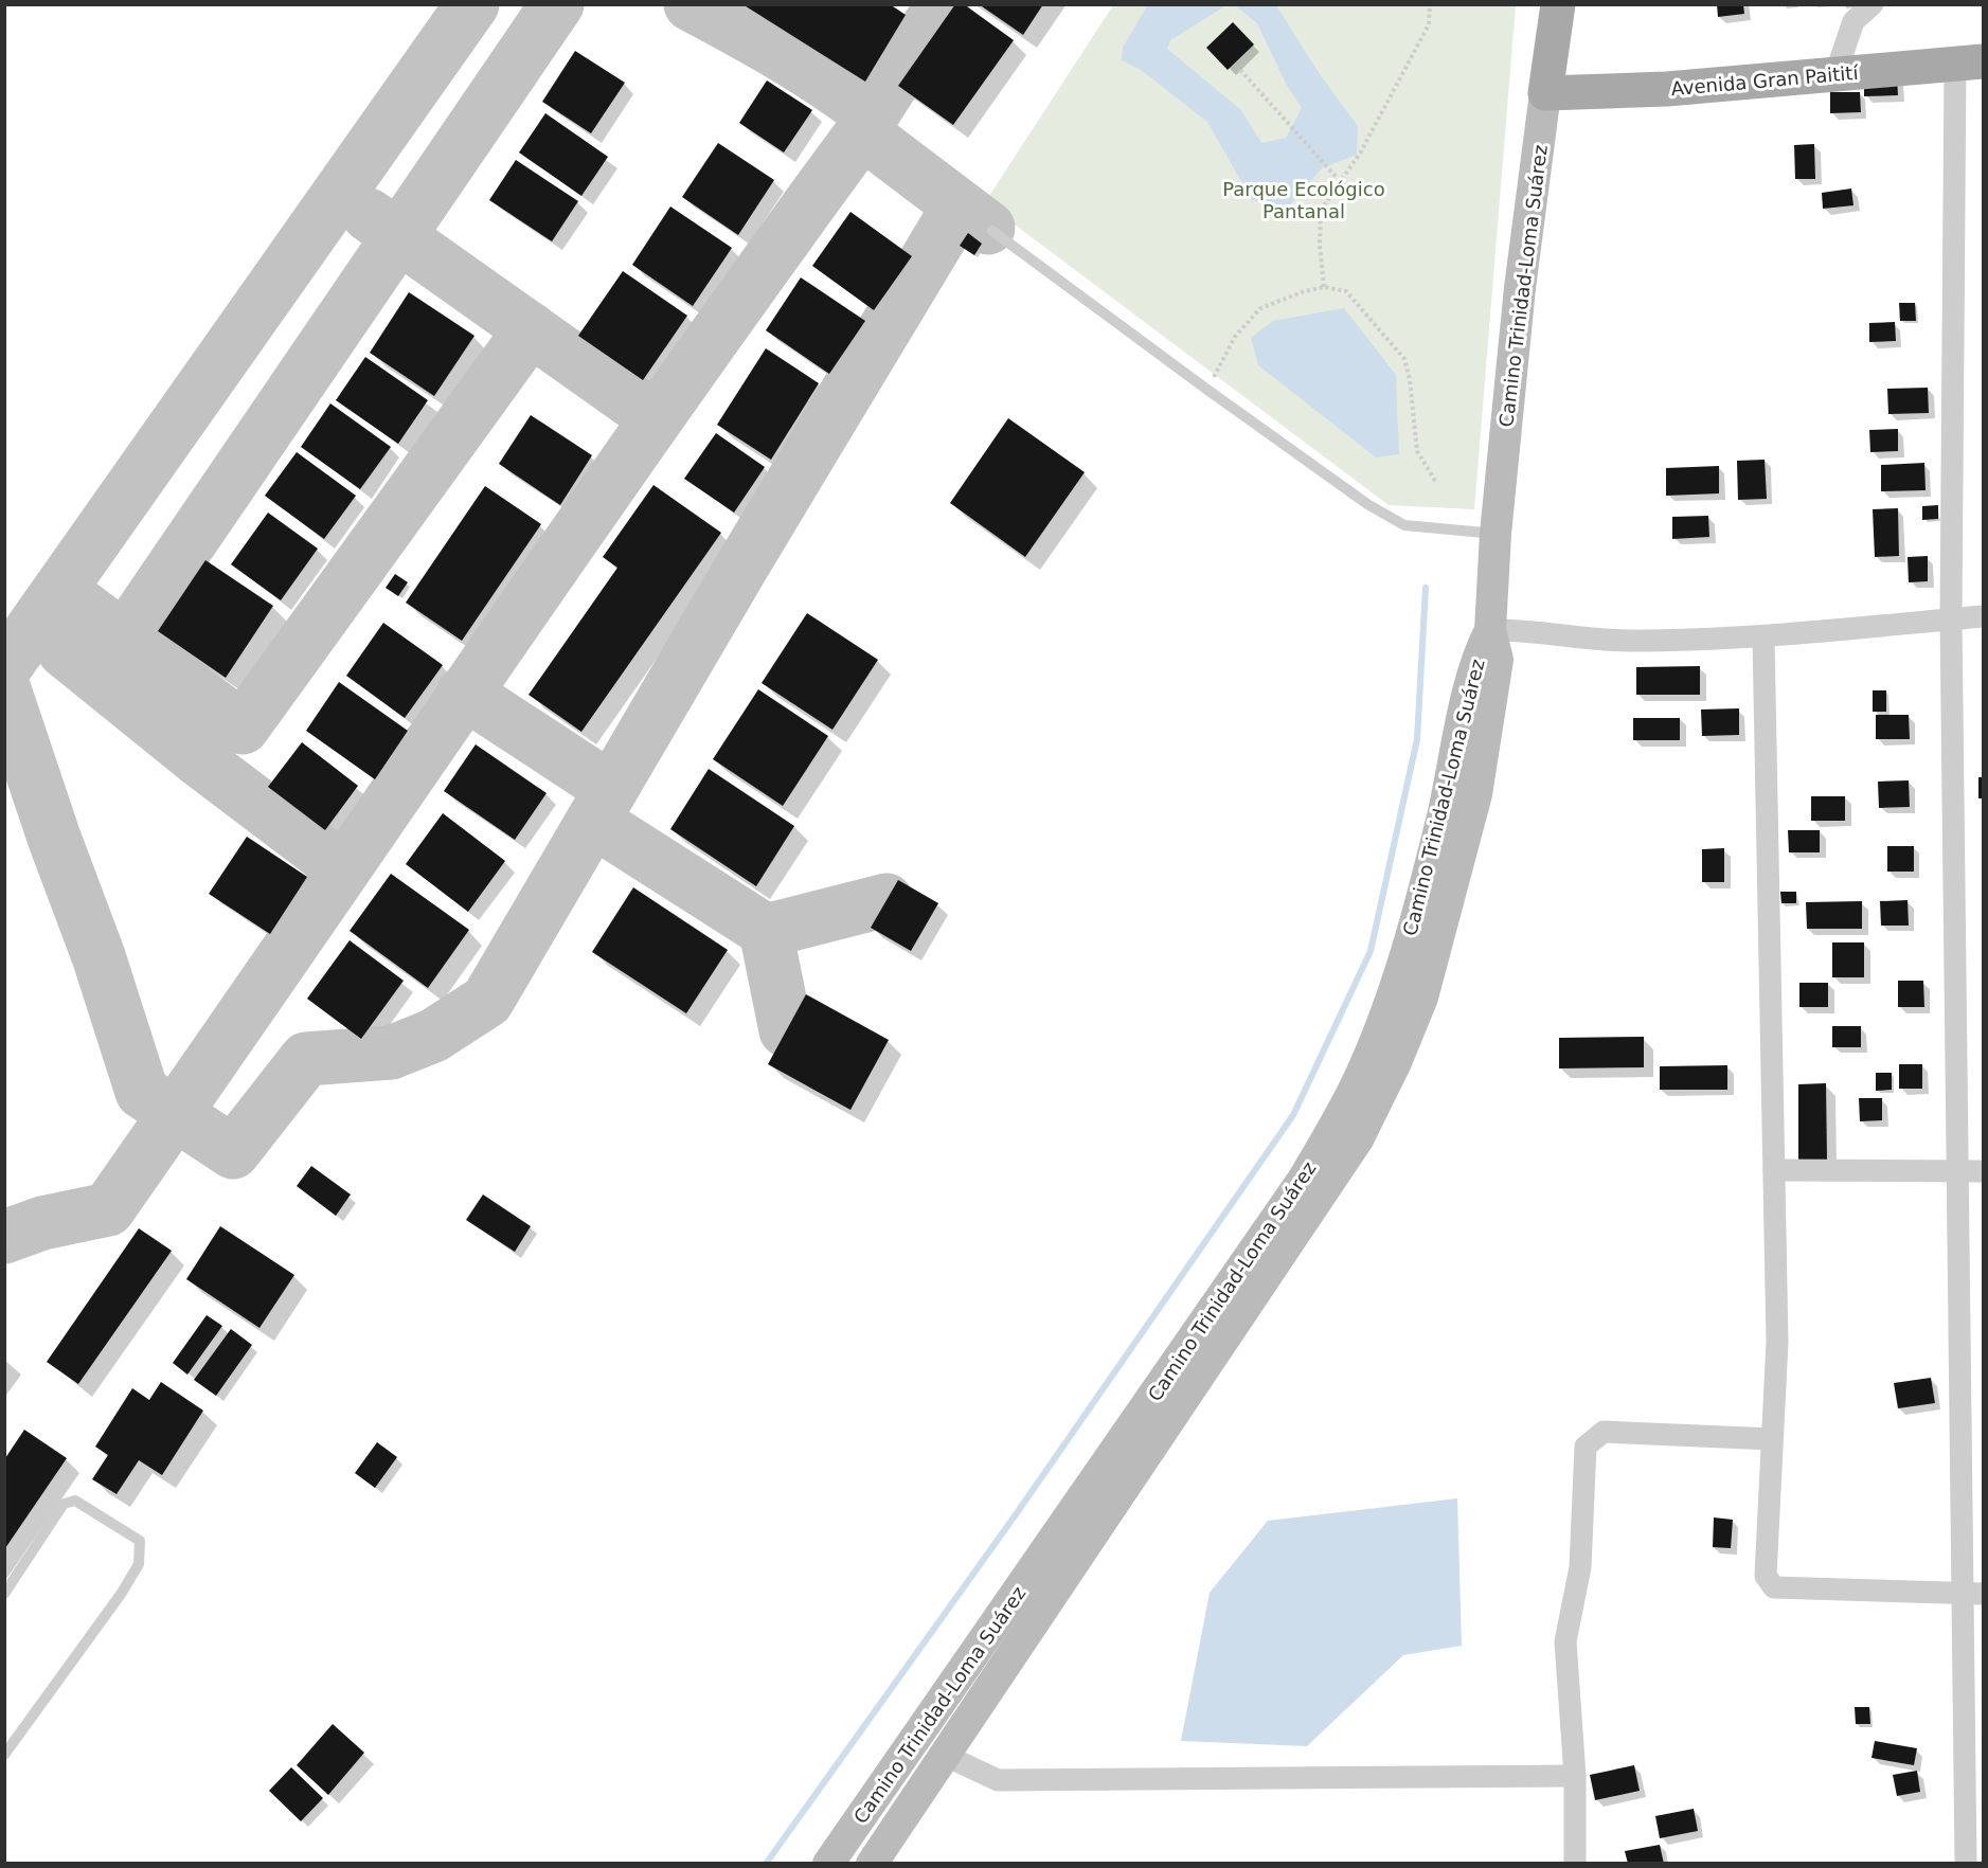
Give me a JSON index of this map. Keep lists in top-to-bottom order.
{
  "streets": {
    "main road": ["Avenida Gran Paitití"],
    "street": ["Camino Trinidad-Loma Suárez"]
  },
  "crossings": [
    ["Avenida Gran Paitití", "Camino Trinidad-Loma Suárez"]
  ],
  "parks": ["Parque Ecológico Pantanal"]
}
